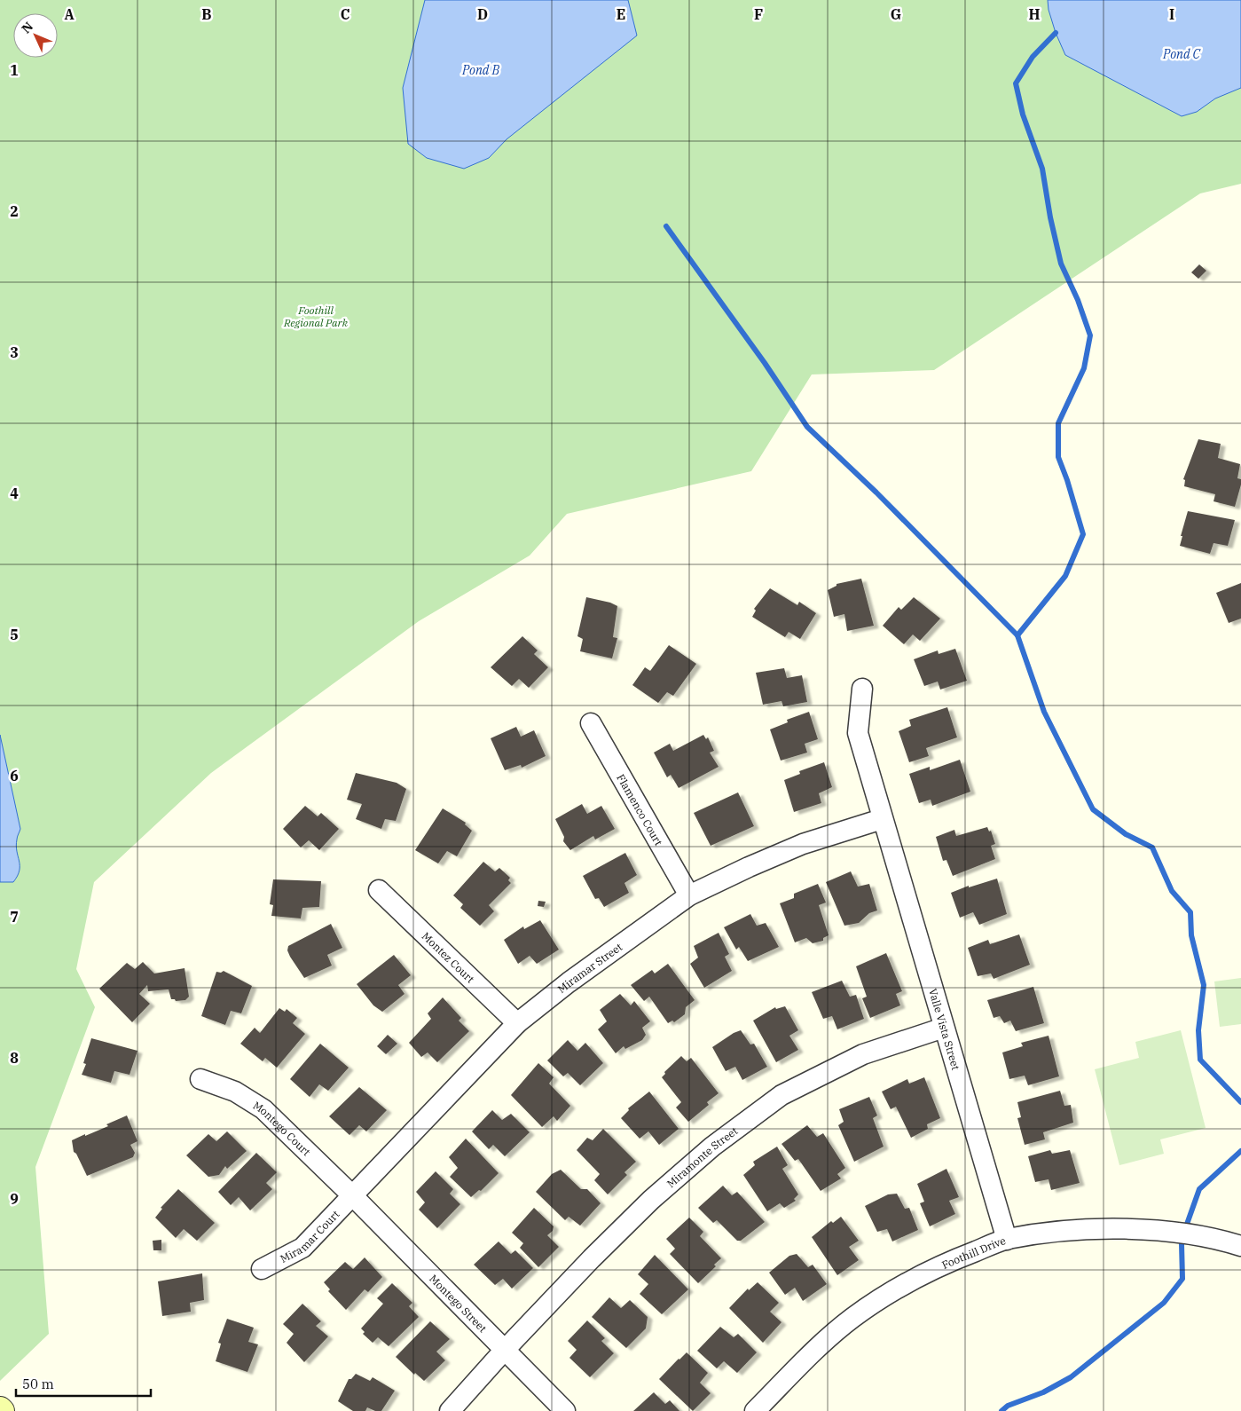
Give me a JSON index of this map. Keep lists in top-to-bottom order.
{
  "streets": {
    "street": [
      "Flamenco Court",
      "Montez Court",
      "Miramar Street",
      "Valle Vista Street",
      "Montego Court",
      "Miramonte Street",
      "Miramar Court",
      "Foothill Drive",
      "Montego Street"
    ]
  },
  "crossings": [
    ["Flamenco Court", "Miramar Street"],
    ["Montez Court", "Miramar Street"],
    ["Miramar Street", "Valle Vista Street"],
    ["Miramar Street", "Montego Court"],
    ["Miramar Street", "Miramar Court"],
    ["Miramar Street", "Montego Street"],
    ["Valle Vista Street", "Miramonte Street"],
    ["Valle Vista Street", "Foothill Drive"],
    ["Montego Court", "Miramar Court"],
    ["Montego Court", "Montego Street"],
    ["Miramonte Street", "Montego Street"],
    ["Miramar Court", "Montego Street"]
  ],
  "water": ["Pond C", "Pond B"],
  "parks": ["Foothill Regional Park"],
  "scale_bar": "50 m",
  "north": "top left",
  "grid": {
    "columns": [
      "A",
      "B",
      "C",
      "D",
      "E",
      "F",
      "G",
      "H",
      "I"
    ],
    "rows": [
      "1",
      "2",
      "3",
      "4",
      "5",
      "6",
      "7",
      "8",
      "9"
    ]
  }
}
